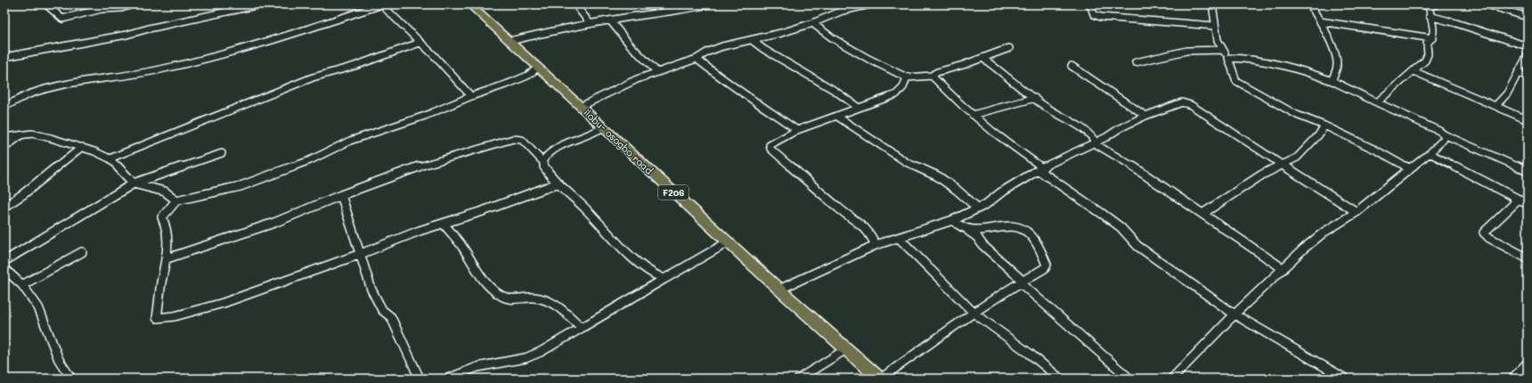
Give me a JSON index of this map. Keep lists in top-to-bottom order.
{
  "streets": {
    "main road": ["ilobu- osogbo road", "F206"]
  }
}
